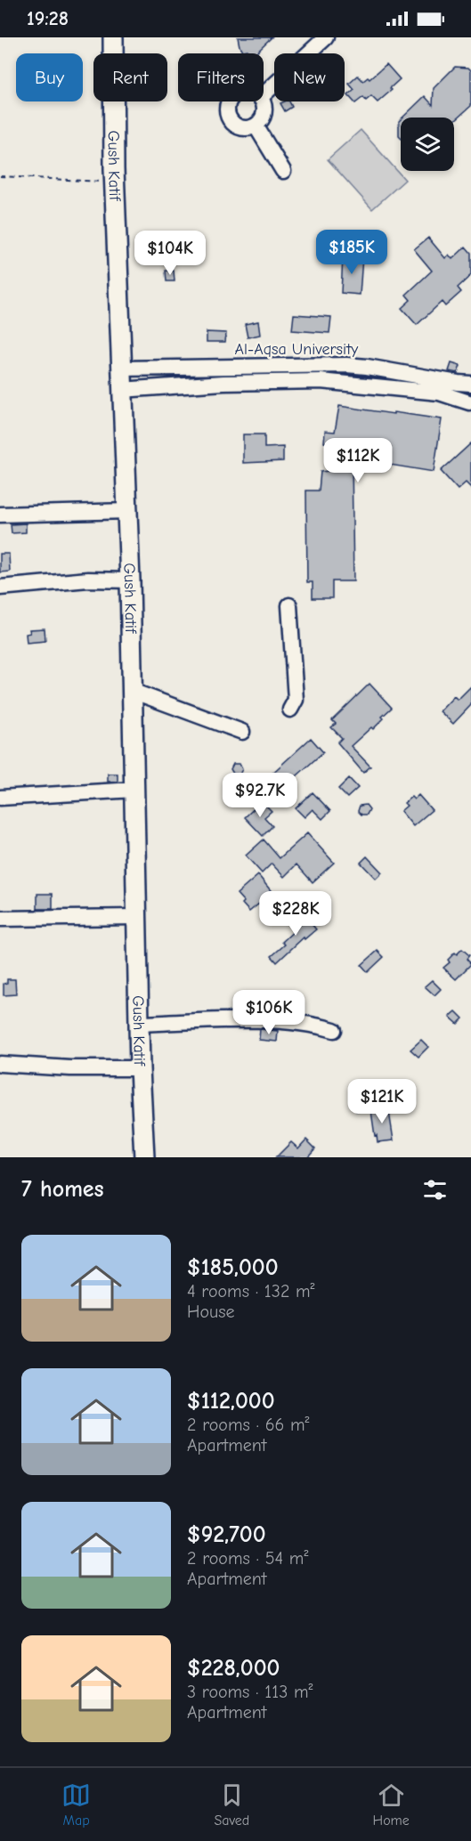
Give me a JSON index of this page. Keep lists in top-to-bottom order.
{
  "streets": {
    "main road": ["Gush Katif"],
    "street": ["Al-Aqsa University"]
  },
  "crossings": [
    ["Gush Katif", "Al-Aqsa University"]
  ],
  "page": {
    "status": "19:28",
    "chip": [
      "Buy",
      "Rent",
      "Filters",
      "New"
    ],
    "price": [
      "$185K",
      "$104K",
      "$112K",
      "$92.7K",
      "$228K",
      "$106K",
      "$121K"
    ],
    "heading": "7 homes",
    "list": [
      {
        "name": "$185,000",
        "note": "4 rooms · 132 m² · House"
      },
      {
        "name": "$112,000",
        "note": "2 rooms · 66 m² · Apartment"
      },
      {
        "name": "$92,700",
        "note": "2 rooms · 54 m² · Apartment"
      },
      {
        "name": "$228,000",
        "note": "3 rooms · 113 m² · Apartment"
      }
    ],
    "tabs": ["Map", "Saved", "Home"]
  }
}
